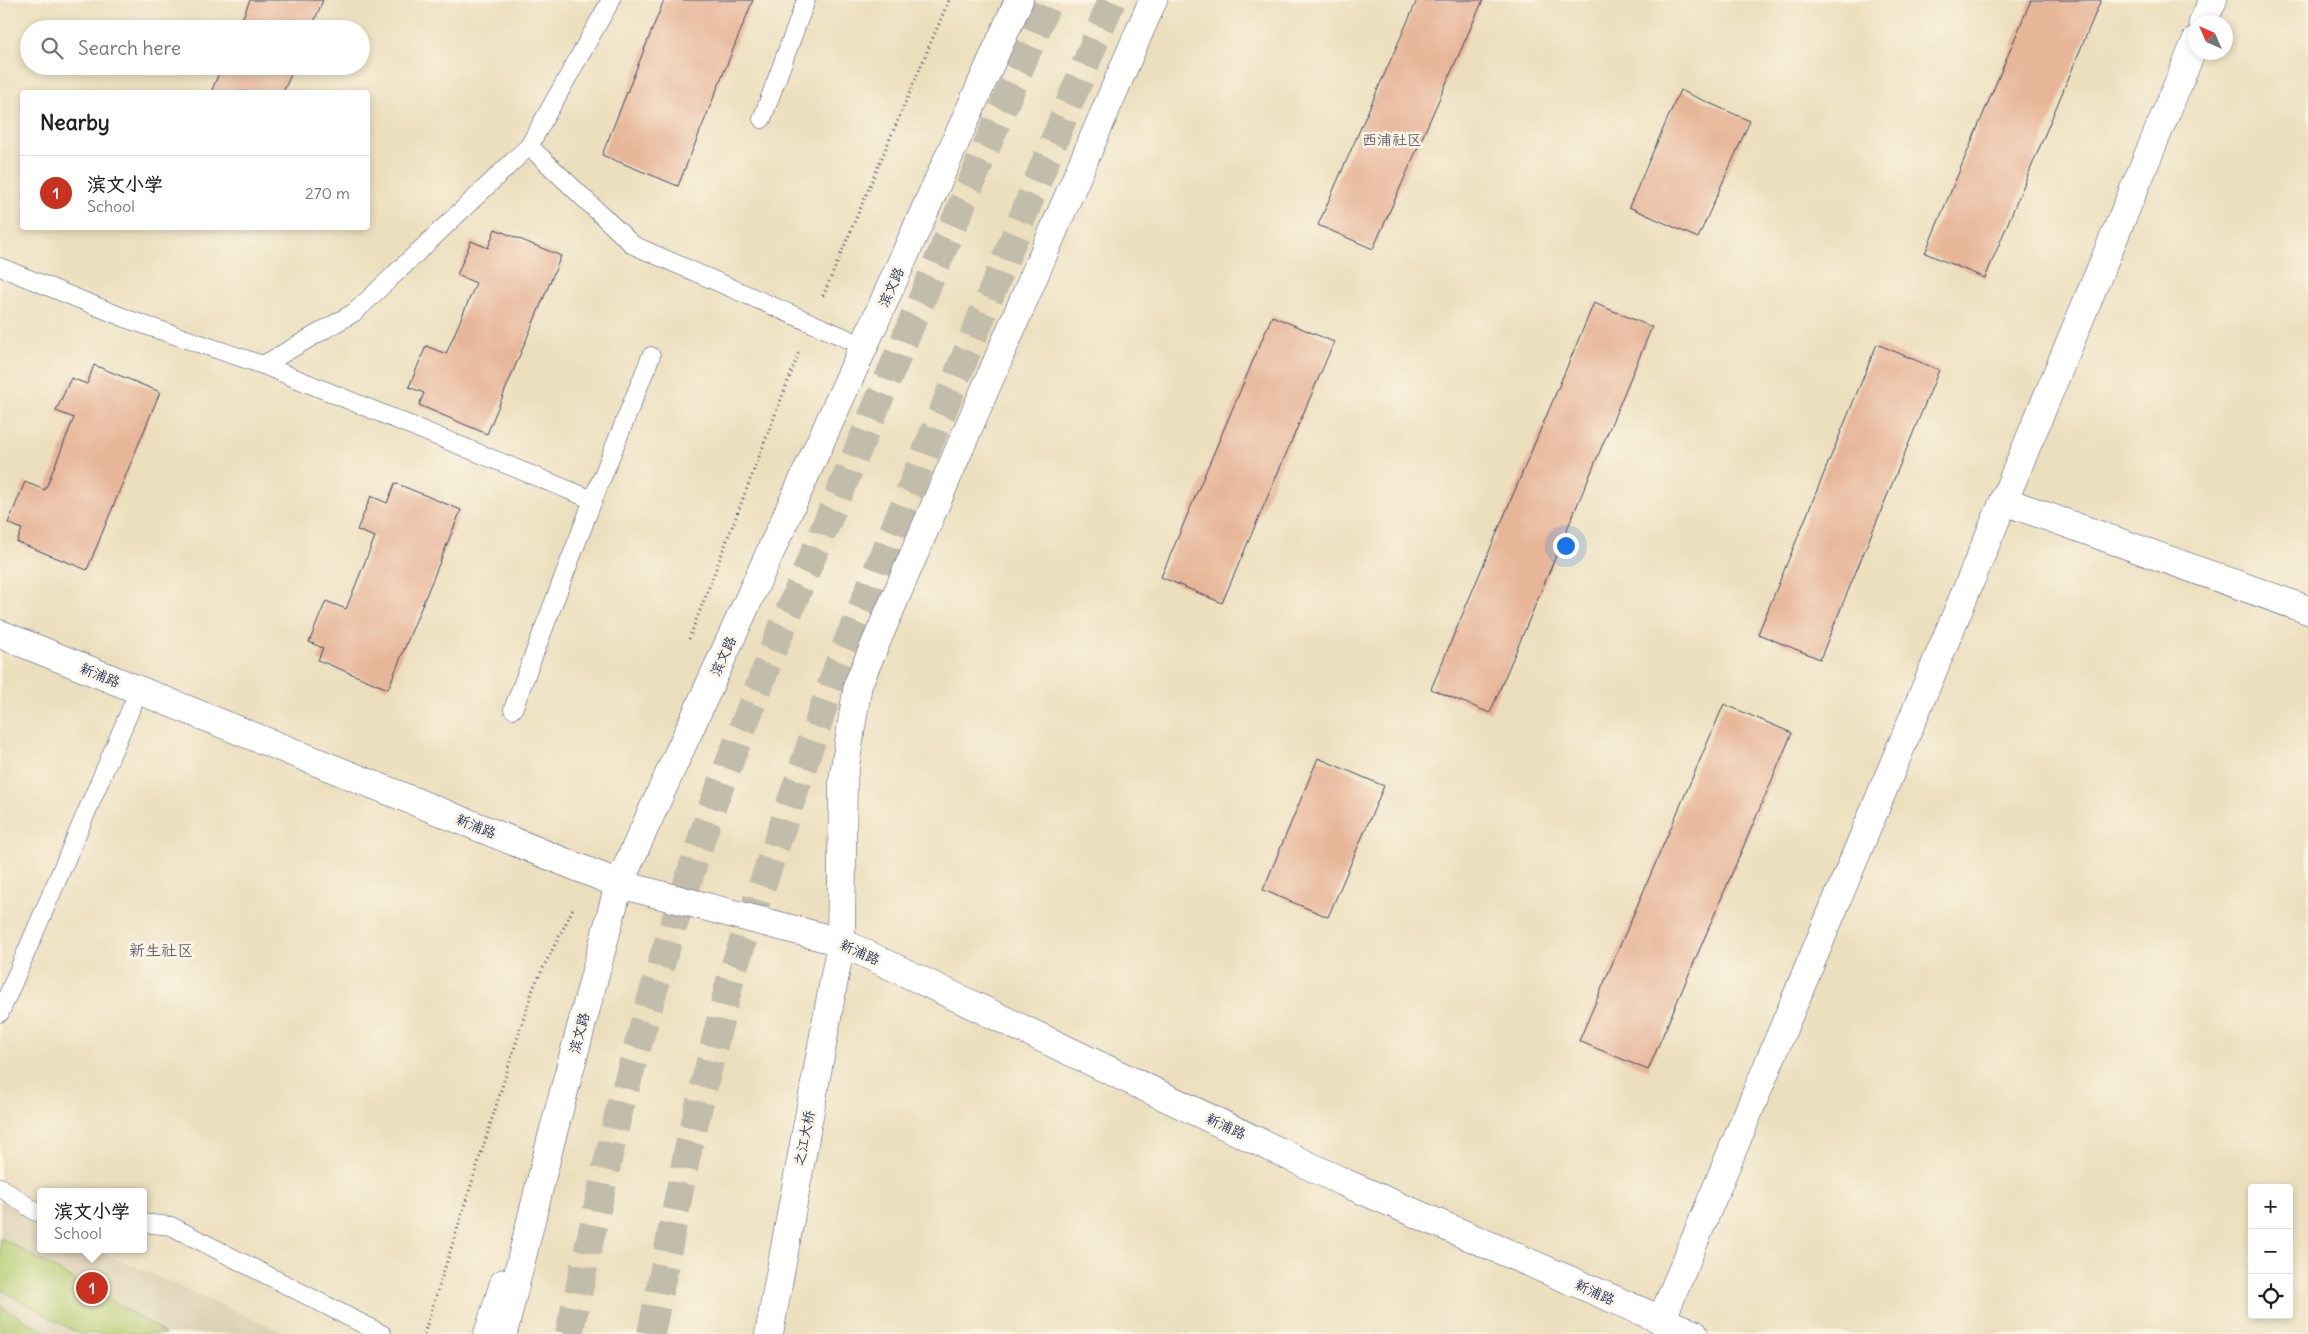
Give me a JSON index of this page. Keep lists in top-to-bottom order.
{
  "streets": {
    "street": ["滨文路", "新浦路", "之江大桥"]
  },
  "crossings": [
    ["滨文路", "新浦路"],
    ["新浦路", "之江大桥"]
  ],
  "districts": ["西浦社区", "新生社区"],
  "north": "top left",
  "page": {
    "search": "Search here",
    "heading": "Nearby",
    "list": [
      {
        "mark": "1",
        "name": "滨文小学",
        "note": "School",
        "value": "270 m"
      }
    ],
    "map_buttons": ["+", "−"],
    "popup": ["滨文小学", "School"],
    "pins": "1"
  }
}
